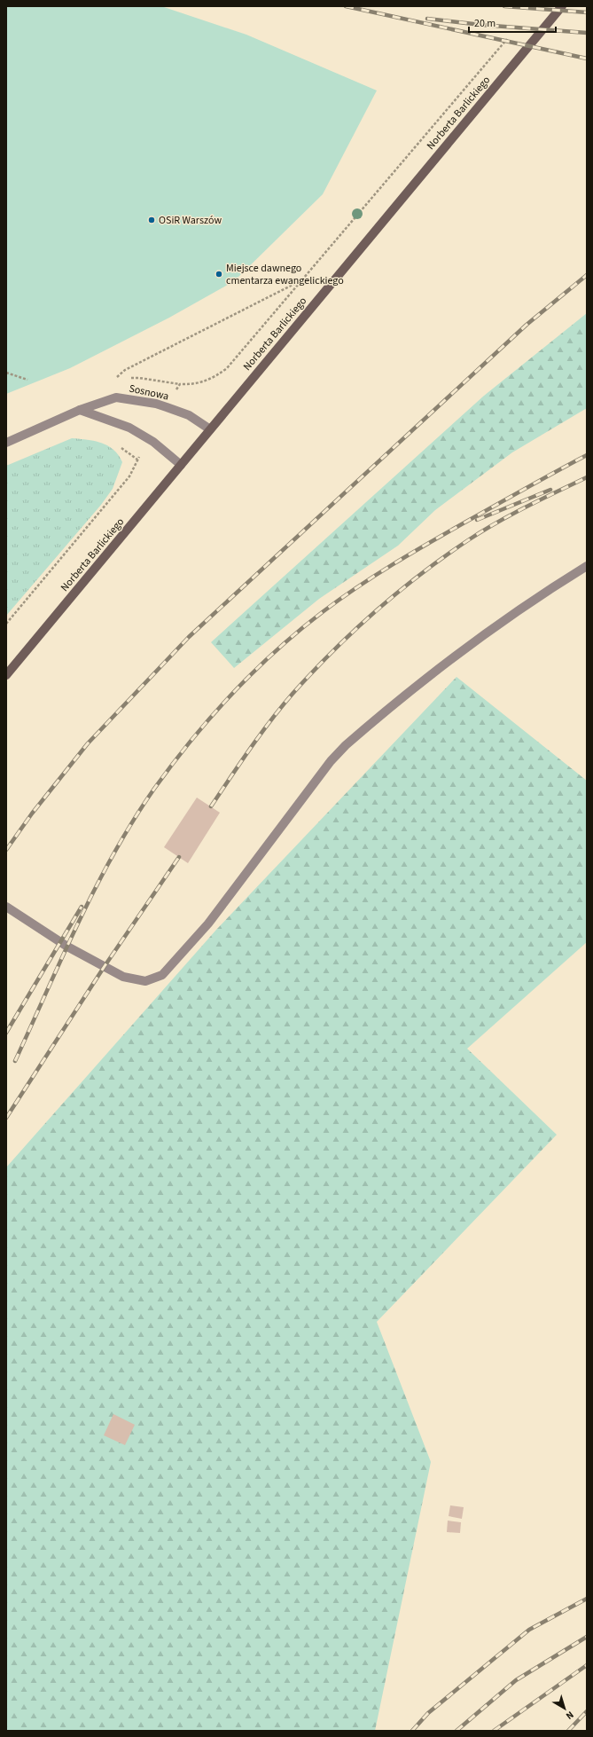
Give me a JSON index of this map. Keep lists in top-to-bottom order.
{
  "streets": {
    "street": ["Norberta Barlickiego", "Sosnowa"]
  },
  "crossings": [
    ["Norberta Barlickiego", "Sosnowa"]
  ],
  "places": ["OSiR Warszów", "Miejsce dawnego cmentarza ewangelickiego"],
  "scale_bar": "20 m",
  "north": "bottom right"
}
